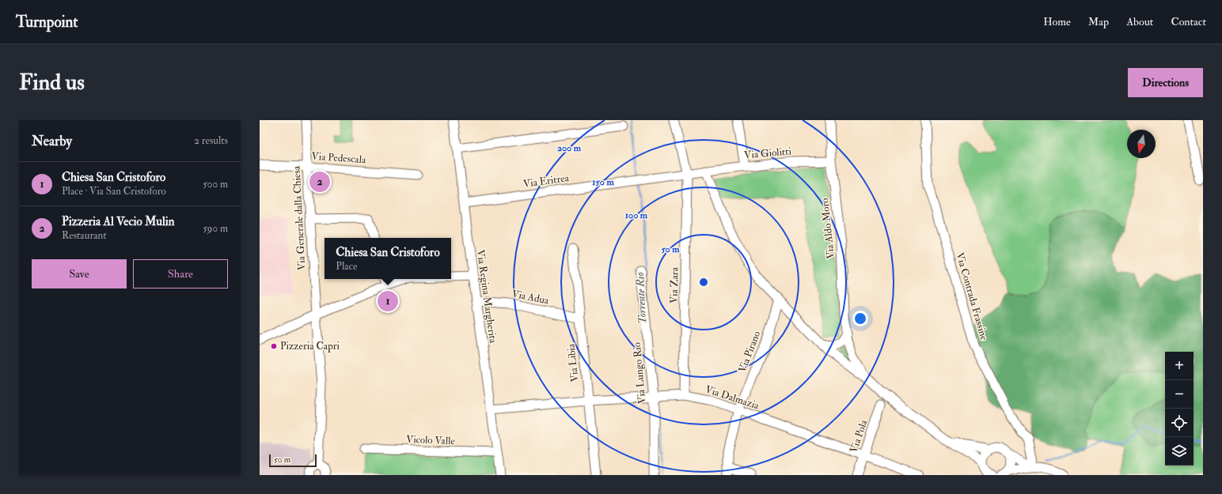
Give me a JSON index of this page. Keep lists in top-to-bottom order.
{
  "streets": {
    "street": [
      "Via Giolitti",
      "Via Pedescala",
      "Via Eritrea",
      "Via Generale dalla Chiesa",
      "Via Aldo Moro",
      "Via Zara",
      "Via Regina Margherita",
      "Via Contrada Frassine",
      "Via Adua",
      "Via Pirano",
      "Via Libia",
      "Via Lungo Rio",
      "Via Dalmazia",
      "Via Pola",
      "Vicolo Valle"
    ]
  },
  "crossings": [
    ["Via Giolitti", "Via Eritrea"],
    ["Via Giolitti", "Via Aldo Moro"],
    ["Via Pedescala", "Via Generale dalla Chiesa"],
    ["Via Eritrea", "Via Zara"],
    ["Via Eritrea", "Via Regina Margherita"],
    ["Via Zara", "Via Dalmazia"],
    ["Via Regina Margherita", "Via Adua"],
    ["Via Regina Margherita", "Via Dalmazia"],
    ["Via Regina Margherita", "Vicolo Valle"],
    ["Via Adua", "Via Libia"],
    ["Via Pirano", "Via Dalmazia"],
    ["Via Libia", "Via Dalmazia"],
    ["Via Lungo Rio", "Via Dalmazia"],
    ["Via Dalmazia", "Via Pola"]
  ],
  "water": ["Torrente Rio"],
  "places": ["Pizzeria Capri"],
  "scale_bar": "50 m",
  "north": "bottom",
  "page": {
    "header": "Turnpoint",
    "nav": [
      "Home",
      "Map",
      "About",
      "Contact"
    ],
    "buttons": [
      "Directions",
      ["Save", "Share"]
    ],
    "title": "Find us",
    "heading": ["Nearby", "2 results"],
    "list": [
      {
        "mark": "1",
        "name": "Chiesa San Cristoforo",
        "note": "Place · Via San Cristoforo",
        "value": "500 m"
      },
      {
        "mark": "2",
        "name": "Pizzeria Al Vecio Mulin",
        "note": "Restaurant",
        "value": "590 m"
      }
    ],
    "pins": ["2", "1"],
    "popup": ["Chiesa San Cristoforo", "Place"],
    "map_buttons": ["+", "−"],
    "scale": "50 m"
  },
  "rings": [
    "200 m",
    "150 m",
    "100 m",
    "50 m"
  ]
}
